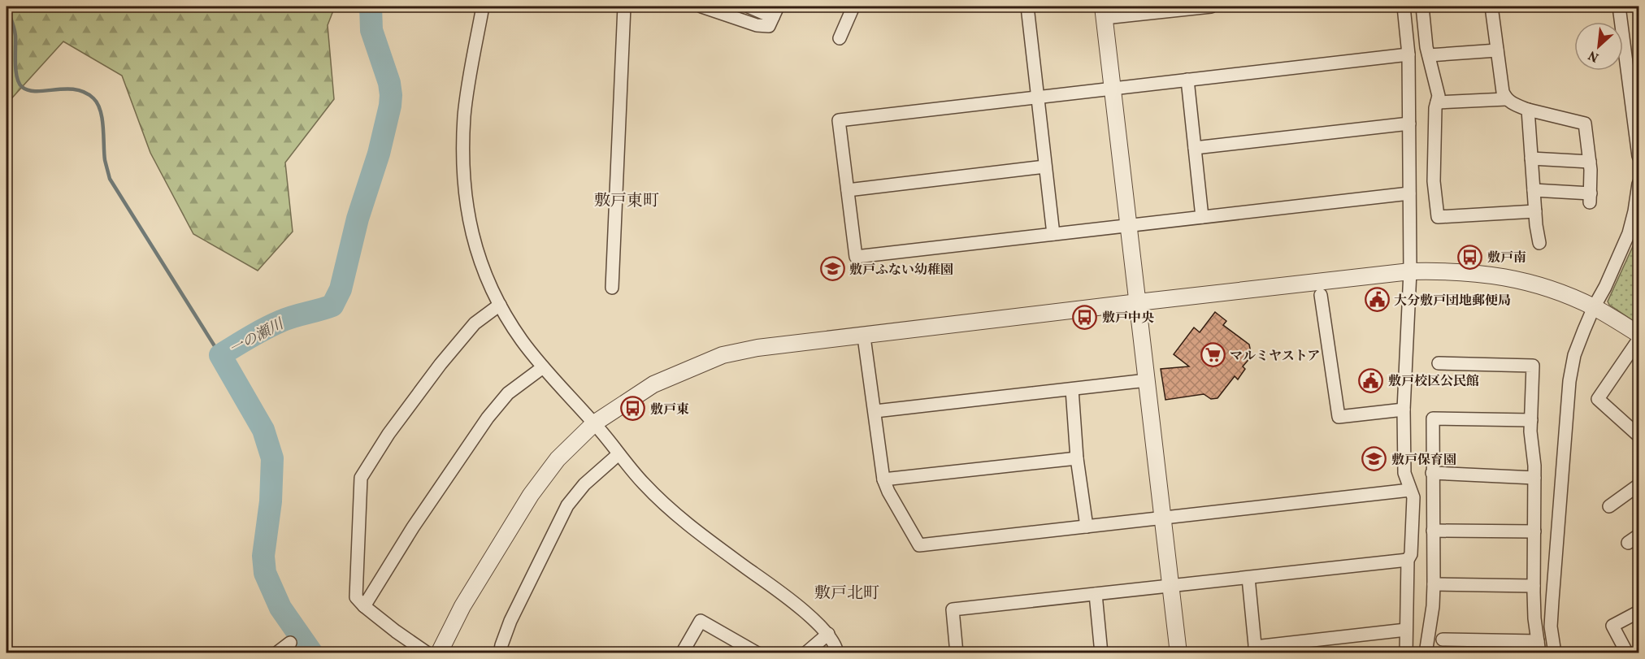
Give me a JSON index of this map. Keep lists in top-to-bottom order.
{
  "districts": ["敷戸東町", "敷戸北町"],
  "water": ["一の瀬川"],
  "places": {
    "bus stop": ["敷戸南", "敷戸中央", "敷戸東"],
    "school or university": ["敷戸ふない幼稚園", "敷戸保育園"],
    "public building": ["大分敷戸団地郵便局", "敷戸校区公民館"],
    "supermarket": ["マルミヤストア"]
  },
  "north": "bottom left"
}
